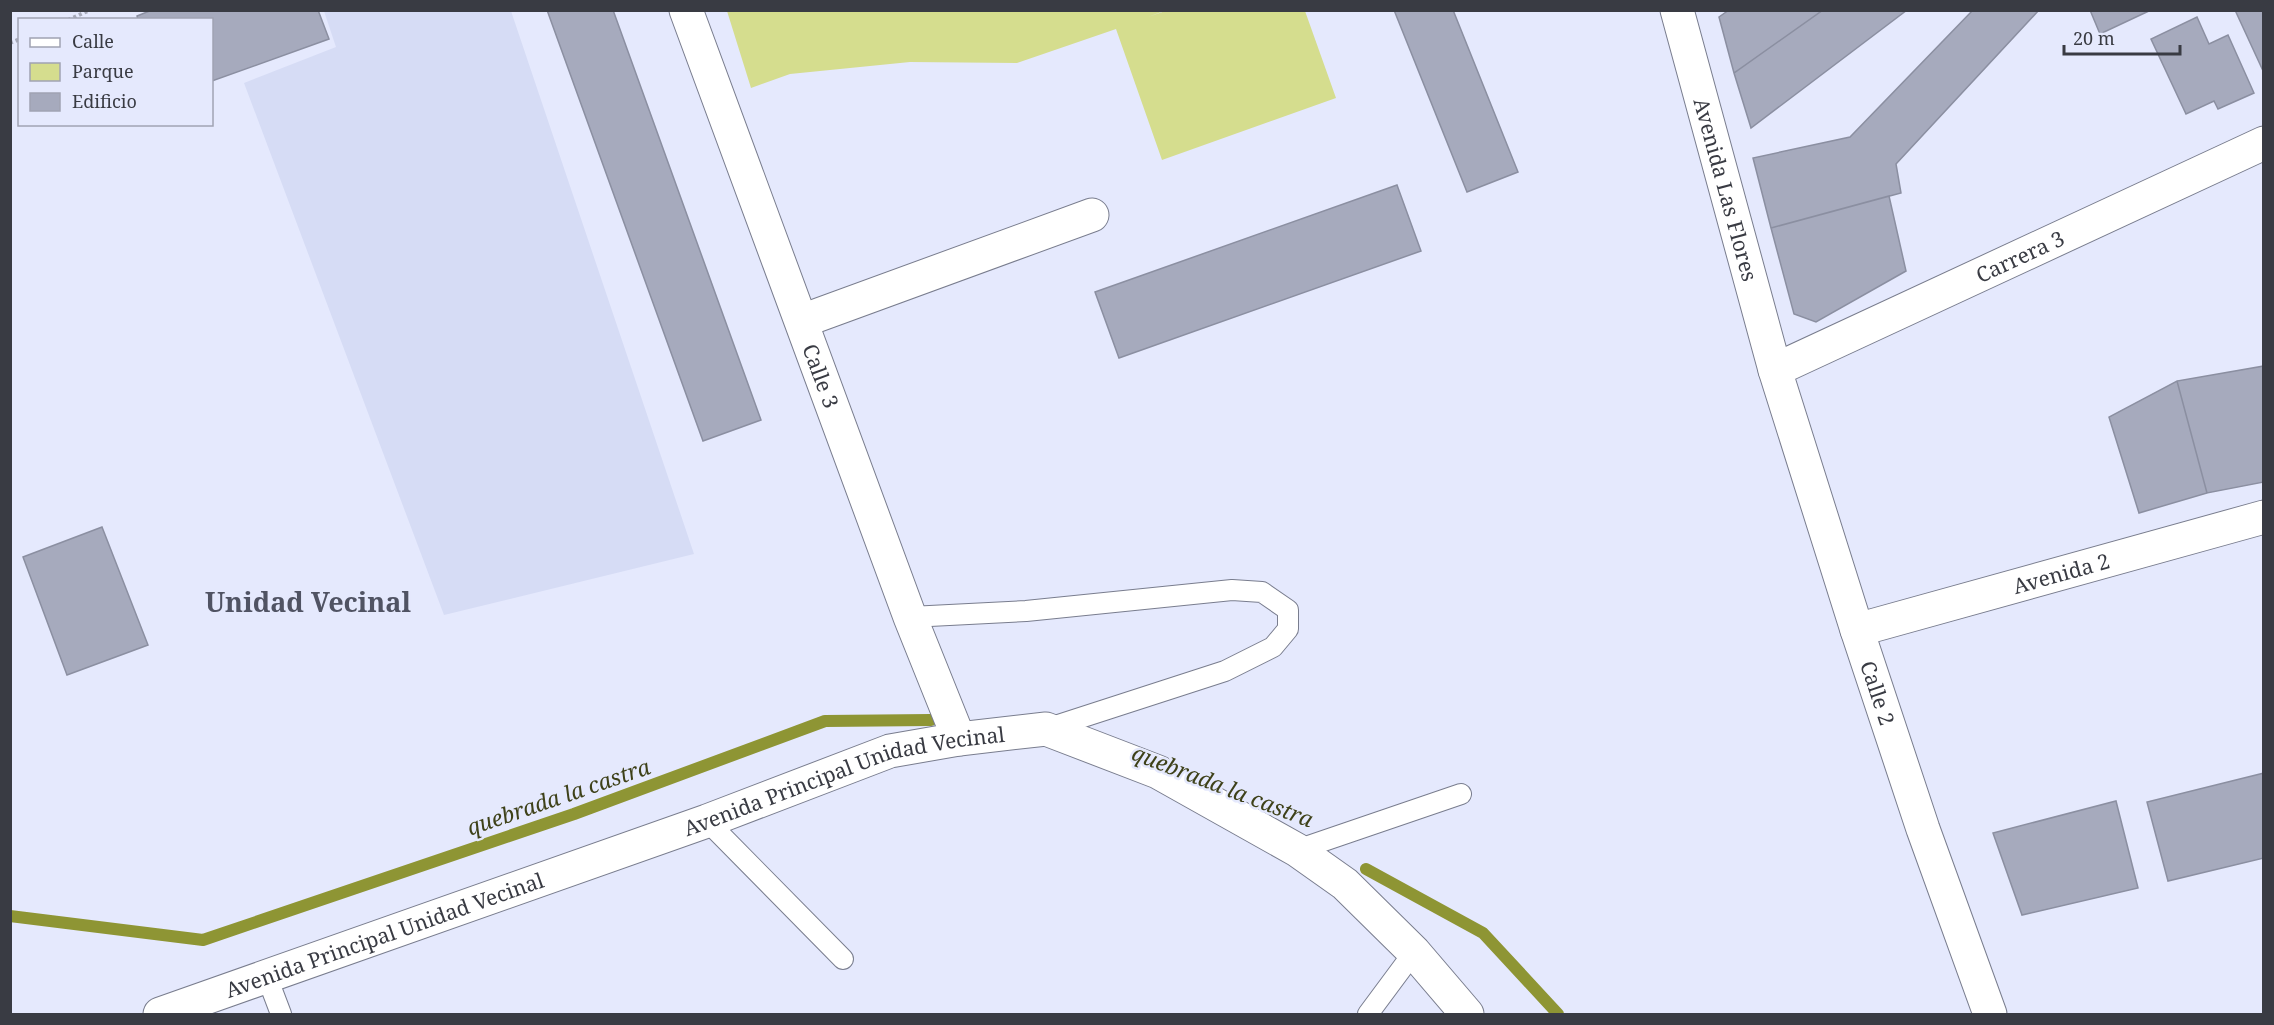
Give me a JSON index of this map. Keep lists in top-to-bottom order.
{
  "streets": {
    "street": [
      "Avenida Las Flores",
      "Carrera 3",
      "Calle 3",
      "Avenida 2",
      "Calle 2",
      "Avenida Principal Unidad Vecinal"
    ]
  },
  "crossings": [
    ["Avenida Las Flores", "Carrera 3"],
    ["Avenida Las Flores", "Calle 2"],
    ["Carrera 3", "Calle 2"],
    ["Calle 3", "Avenida Principal Unidad Vecinal"],
    ["Avenida 2", "Calle 2"]
  ],
  "districts": ["Unidad Vecinal"],
  "water": ["quebrada la castra"],
  "legend": ["Calle", "Parque", "Edificio"],
  "scale_bar": "20 m"
}
